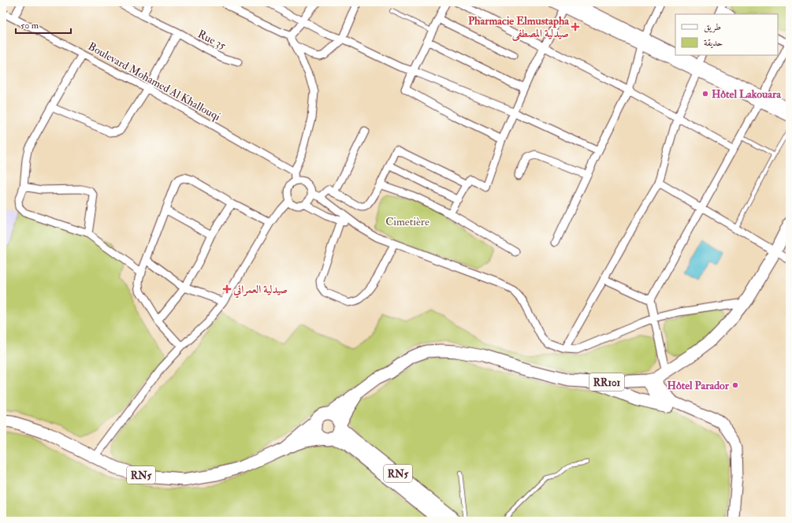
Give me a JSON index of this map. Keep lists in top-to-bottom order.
{
  "streets": {
    "main road": ["RR101", "RN5"],
    "street": ["Rue 35", "Boulevard Mohamed Al Khallouqi"]
  },
  "crossings": [
    ["RR101", "RN5"]
  ],
  "parks": ["Cimetière"],
  "places": {
    "health": ["Pharmacie Elmustapha صيدلية المصطفى", "صيدلية العمراني"],
    "other": ["Hôtel Lakouara", "Hôtel Parador"]
  },
  "legend": ["طريق", "حديقة"],
  "scale_bar": "50 m"
}
